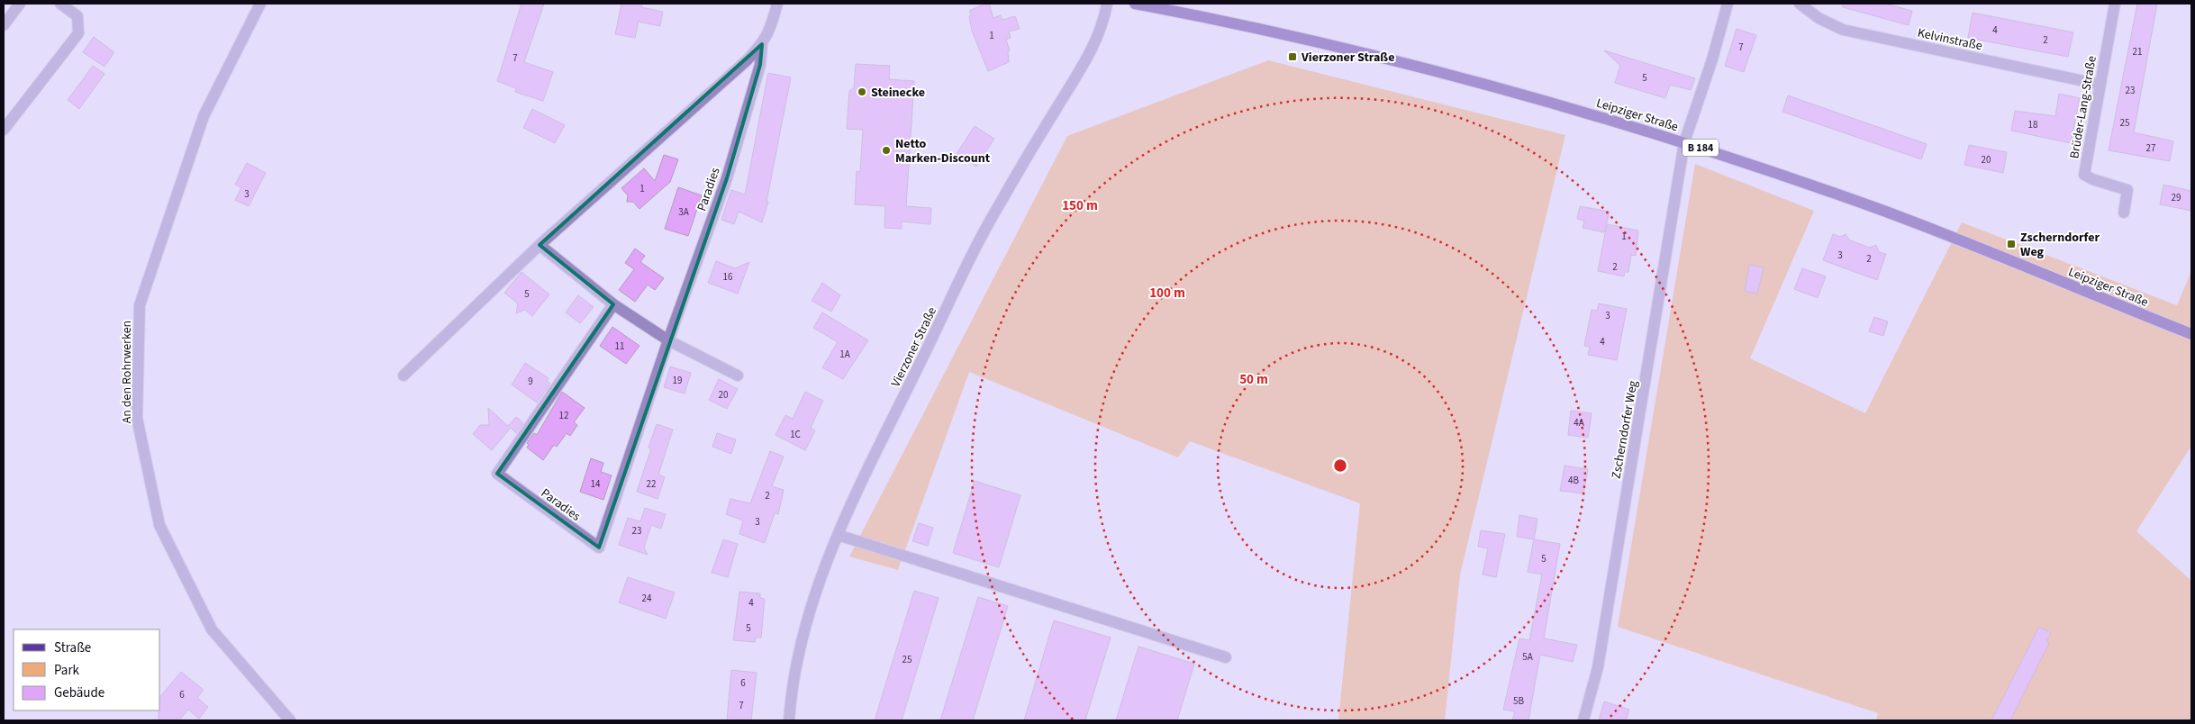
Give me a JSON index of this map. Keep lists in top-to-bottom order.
{
  "streets": {
    "main road": ["Leipziger Straße", "B 184"],
    "street": [
      "Kelvinstraße",
      "Brüder-Lang-Straße",
      "Paradies",
      "Vierzoner Straße",
      "An den Rohrwerken",
      "Zscherndorfer Weg"
    ]
  },
  "crossings": [
    ["Kelvinstraße", "Brüder-Lang-Straße"],
    ["Leipziger Straße", "Zscherndorfer Weg"]
  ],
  "places": {
    "transit": ["Vierzoner Straße", "Zscherndorfer Weg"],
    "other": ["Steinecke", "Netto Marken-Discount"]
  },
  "house_numbers": [
    "4",
    "1",
    "2",
    "7",
    "21",
    "7",
    "5",
    "23",
    "25",
    "18",
    "27",
    "20",
    "1",
    "3",
    "29",
    "3A",
    "1",
    "3",
    "2",
    "2",
    "16",
    "5",
    "3",
    "4",
    "11",
    "1A",
    "19",
    "9",
    "20",
    "12",
    "4A",
    "1C",
    "4B",
    "14",
    "22",
    "2",
    "3",
    "23",
    "5",
    "24",
    "4",
    "5",
    "5A",
    "25",
    "6",
    "6",
    "5B",
    "7"
  ],
  "legend": ["Straße", "Park", "Gebäude"],
  "rings": ["150 m", "100 m", "50 m"]
}
